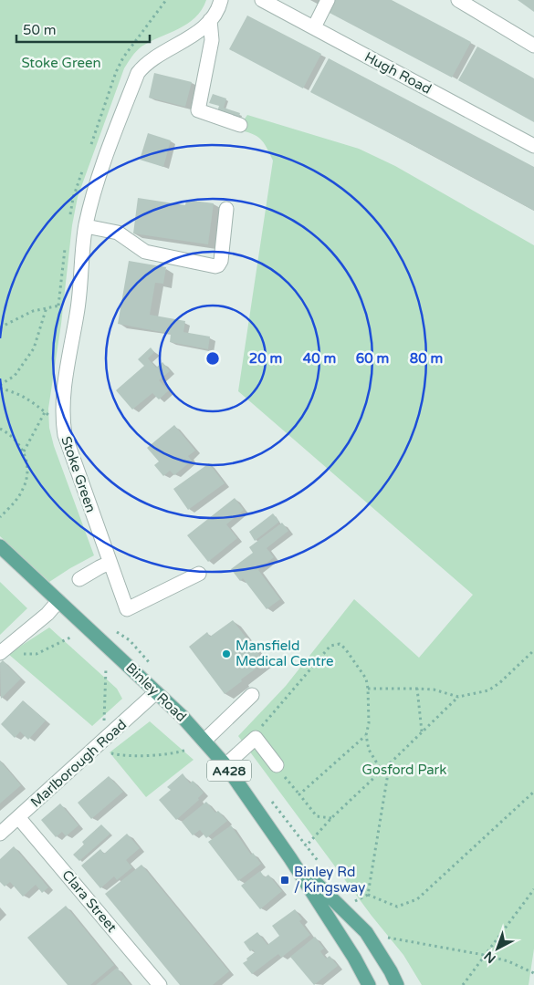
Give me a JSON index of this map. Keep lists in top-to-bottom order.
{
  "streets": {
    "main road": ["Binley Road", "A428"],
    "street": [
      "Hugh Road",
      "Stoke Green",
      "Marlborough Road",
      "Clara Street"
    ]
  },
  "crossings": [
    ["Binley Road", "Marlborough Road"],
    ["Marlborough Road", "Clara Street"]
  ],
  "parks": ["Stoke Green", "Gosford Park"],
  "places": {
    "other": ["Mansfield Medical Centre"],
    "transit": ["Binley Rd / Kingsway"]
  },
  "scale_bar": "50 m",
  "north": "bottom left",
  "rings": [
    "20 m",
    "40 m",
    "60 m",
    "80 m"
  ]
}
